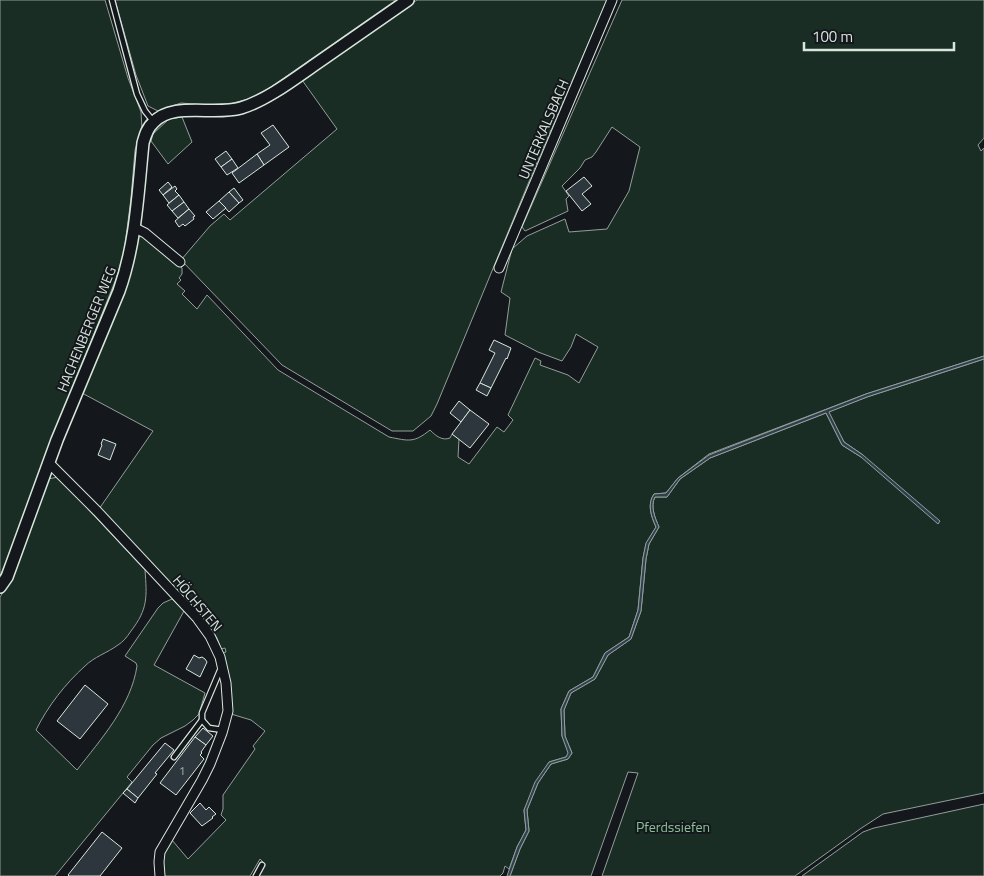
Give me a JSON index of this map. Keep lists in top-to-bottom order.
{
  "streets": {
    "street": ["UNTERKALSBACH", "HACHENBERGER WEG", "HÖCHSTEN"]
  },
  "crossings": [
    ["HACHENBERGER WEG", "HÖCHSTEN"]
  ],
  "parks": ["Pferdssiefen"],
  "house_numbers": ["1"],
  "scale_bar": "100 m"
}
